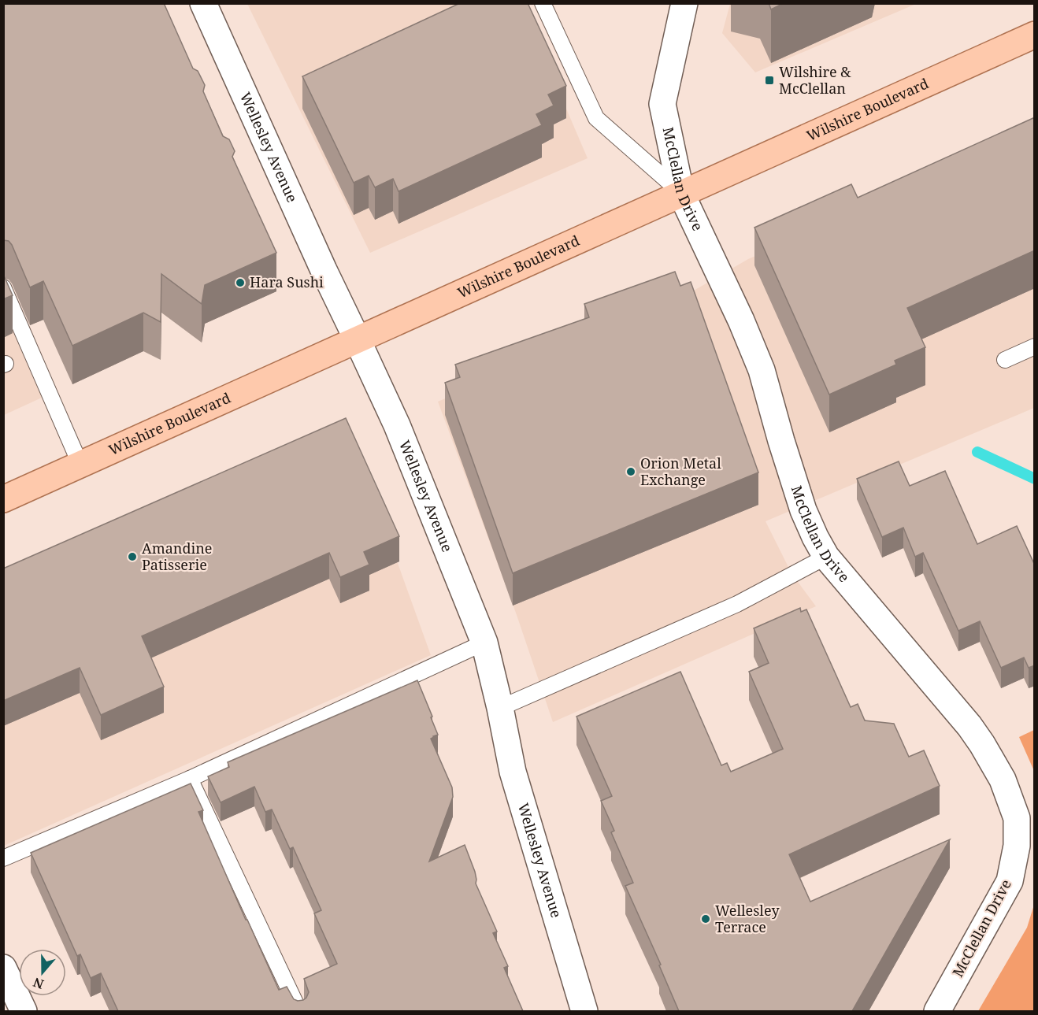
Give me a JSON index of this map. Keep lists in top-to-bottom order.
{
  "streets": {
    "main road": ["Wilshire Boulevard"],
    "street": ["Wellesley Avenue", "McClellan Drive"]
  },
  "crossings": [
    ["Wilshire Boulevard", "Wellesley Avenue"],
    ["Wilshire Boulevard", "McClellan Drive"]
  ],
  "places": {
    "transit": ["Wilshire & McClellan"],
    "other": [
      "Hara Sushi",
      "Orion Metal Exchange",
      "Amandine Patisserie",
      "Wellesley Terrace"
    ]
  },
  "north": "bottom"
}
